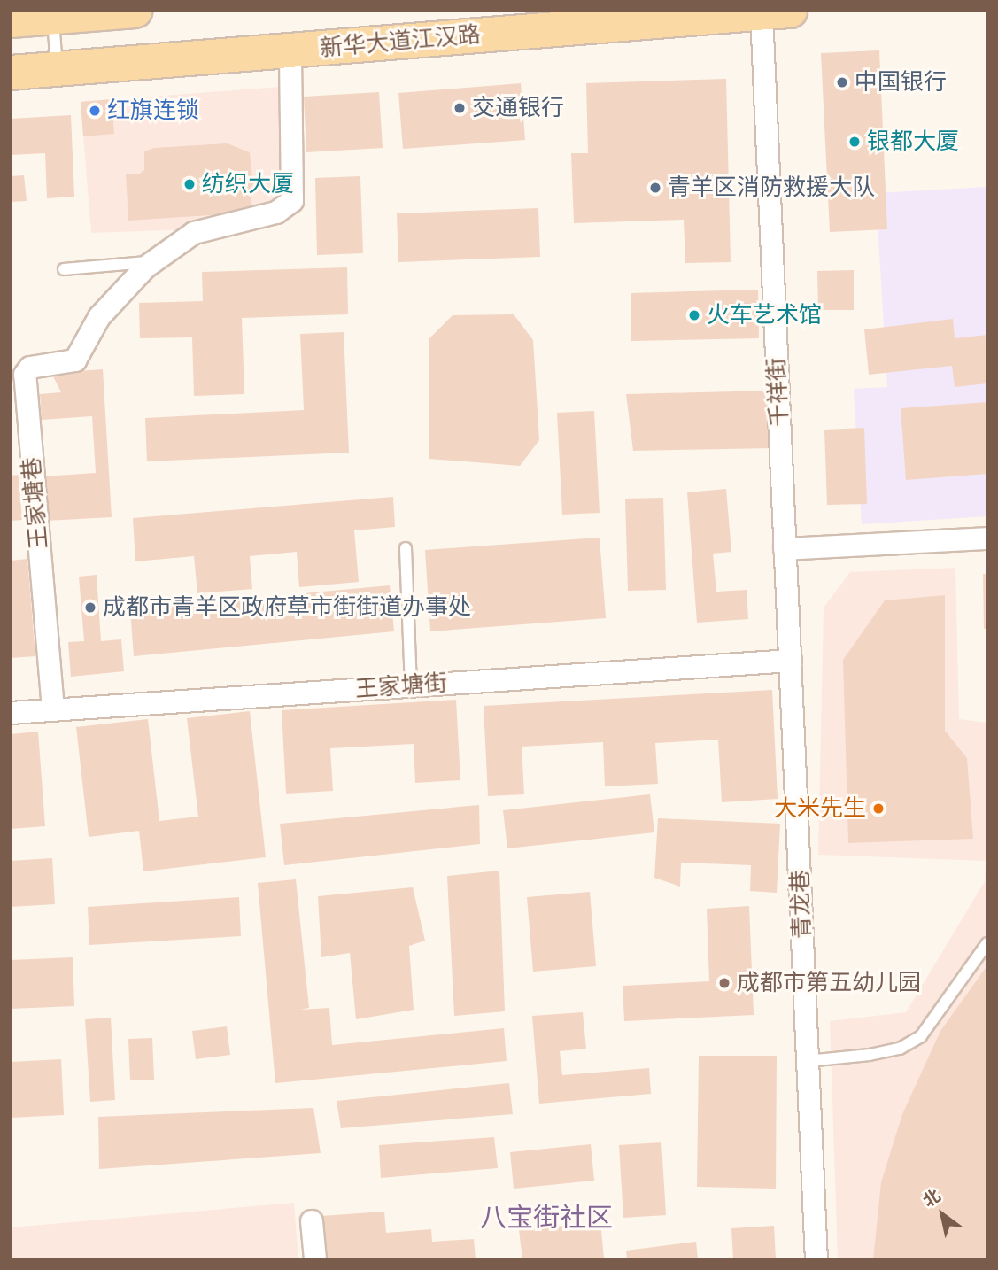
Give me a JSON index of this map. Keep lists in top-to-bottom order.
{
  "streets": {
    "main road": ["新华大道江汉路"],
    "street": [
      "千祥街",
      "王家塘巷",
      "王家塘街",
      "青龙巷"
    ]
  },
  "crossings": [
    ["新华大道江汉路", "千祥街"],
    ["新华大道江汉路", "王家塘巷"],
    ["千祥街", "青龙巷"],
    ["王家塘巷", "王家塘街"],
    ["王家塘街", "青龙巷"]
  ],
  "districts": ["八宝街社区"],
  "places": [
    "中国银行",
    "交通银行",
    "红旗连锁",
    "银都大厦",
    "纺织大厦",
    "青羊区消防救援大队",
    "火车艺术馆",
    "成都市青羊区政府草市街街道办事处",
    "大米先生",
    "成都市第五幼儿园"
  ],
  "north": "top left"
}
